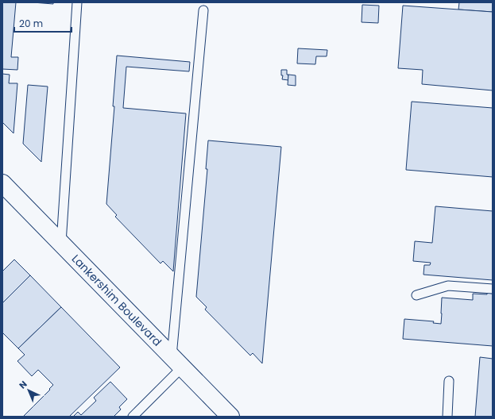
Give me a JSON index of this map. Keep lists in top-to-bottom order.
{
  "streets": {
    "main road": ["Lankershim Boulevard"]
  },
  "scale_bar": "20 m",
  "north": "top left"
}
